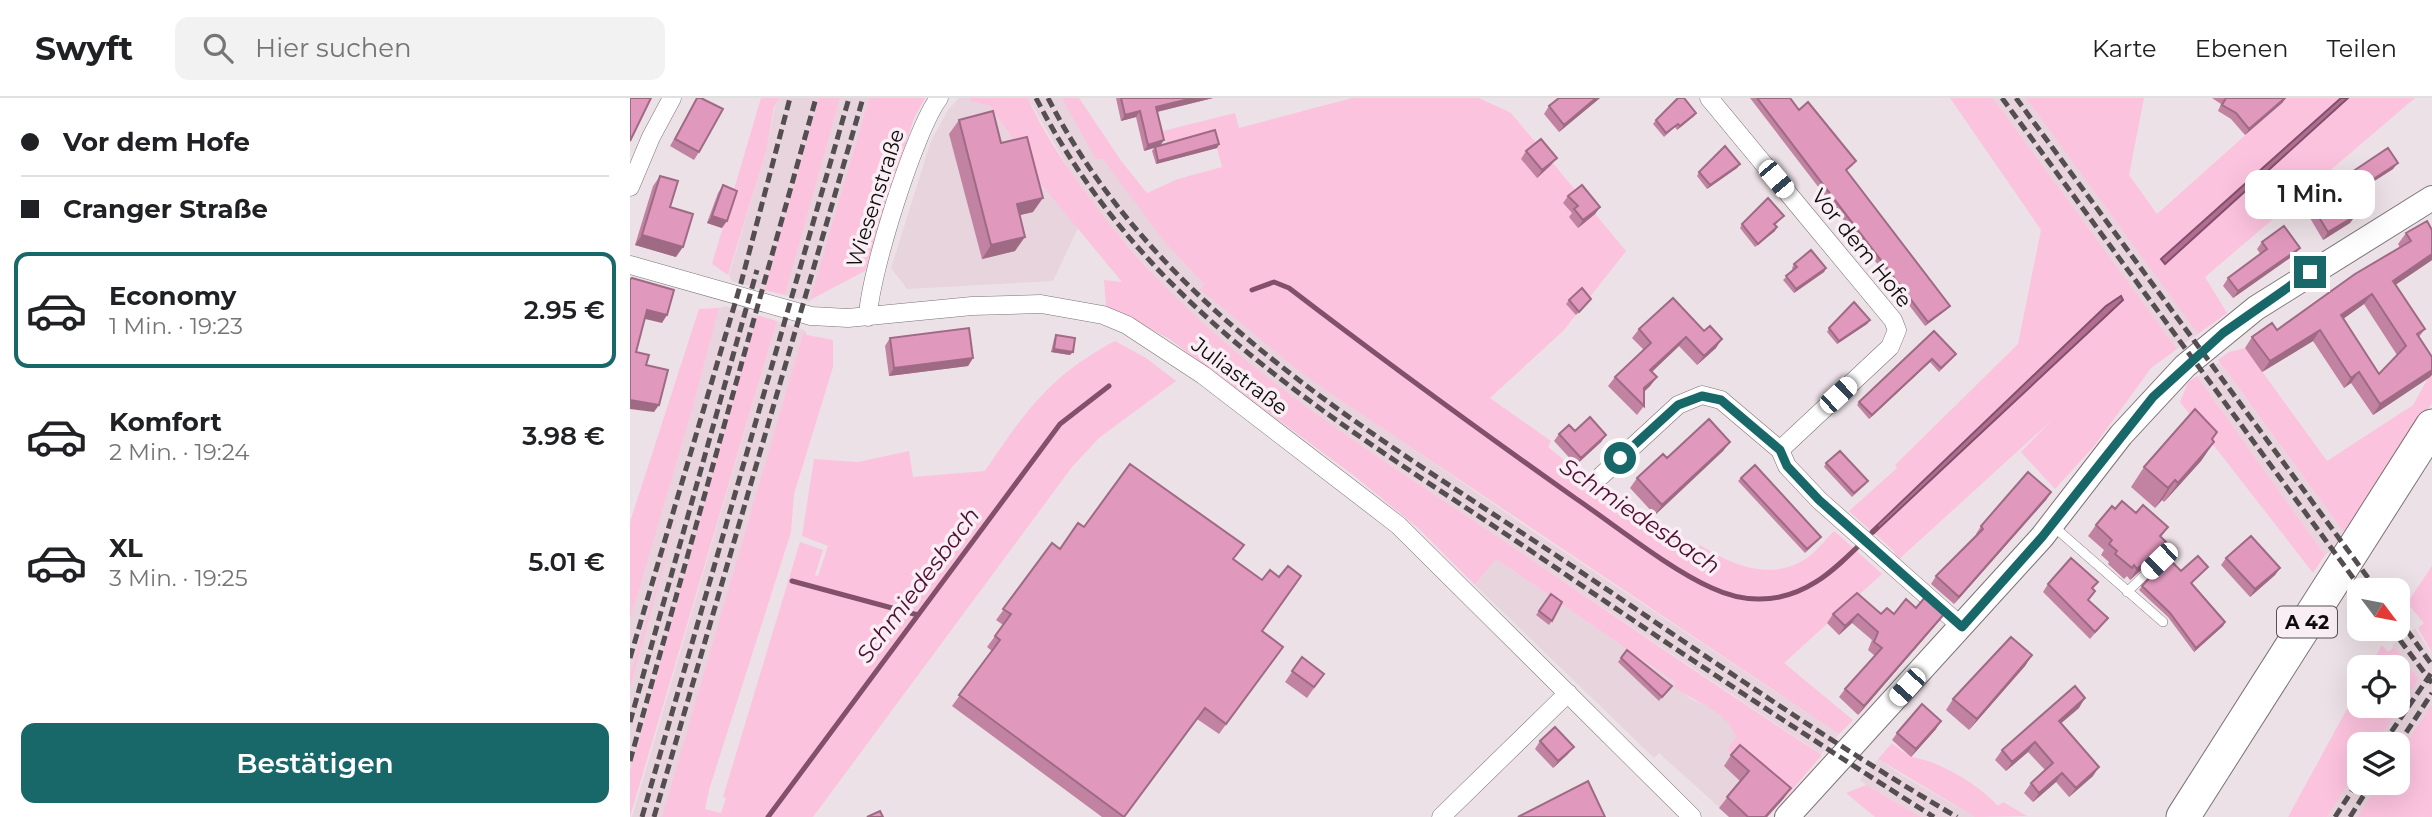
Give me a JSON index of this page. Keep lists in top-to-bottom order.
{
  "streets": {
    "highway": ["A 42"],
    "street": ["Wiesenstraße", "Vor dem Hofe", "Juliastraße"]
  },
  "crossings": [
    ["Wiesenstraße", "Juliastraße"]
  ],
  "water": ["Schmiedesbach"],
  "north": "bottom right",
  "page": {
    "header": "Swyft",
    "search": "Hier suchen",
    "nav": ["Karte", "Ebenen", "Teilen"],
    "banner": ["Vor dem Hofe", "Cranger Straße"],
    "bubble": "1 Min.",
    "list": [
      {
        "name": "Economy",
        "note": "1 Min. · 19:23",
        "value": "2.95 €"
      },
      {
        "name": "Komfort",
        "note": "2 Min. · 19:24",
        "value": "3.98 €"
      },
      {
        "name": "XL",
        "note": "3 Min. · 19:25",
        "value": "5.01 €"
      }
    ],
    "buttons": "Bestätigen"
  }
}
